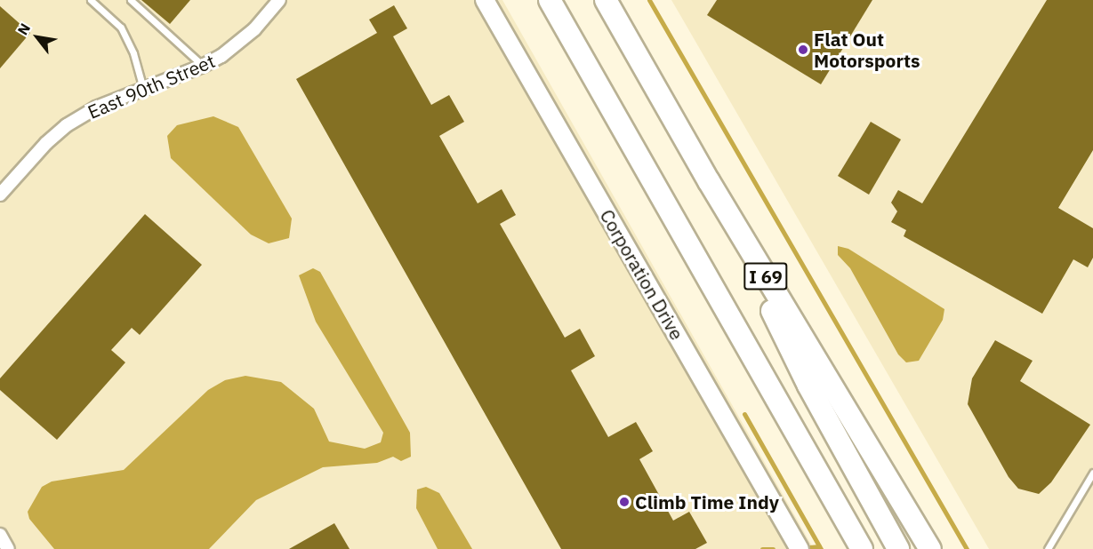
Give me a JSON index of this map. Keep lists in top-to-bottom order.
{
  "streets": {
    "highway": ["I 69"],
    "street": ["East 90th Street", "Corporation Drive"]
  },
  "places": ["Flat Out Motorsports", "Climb Time Indy"],
  "north": "top left"
}
